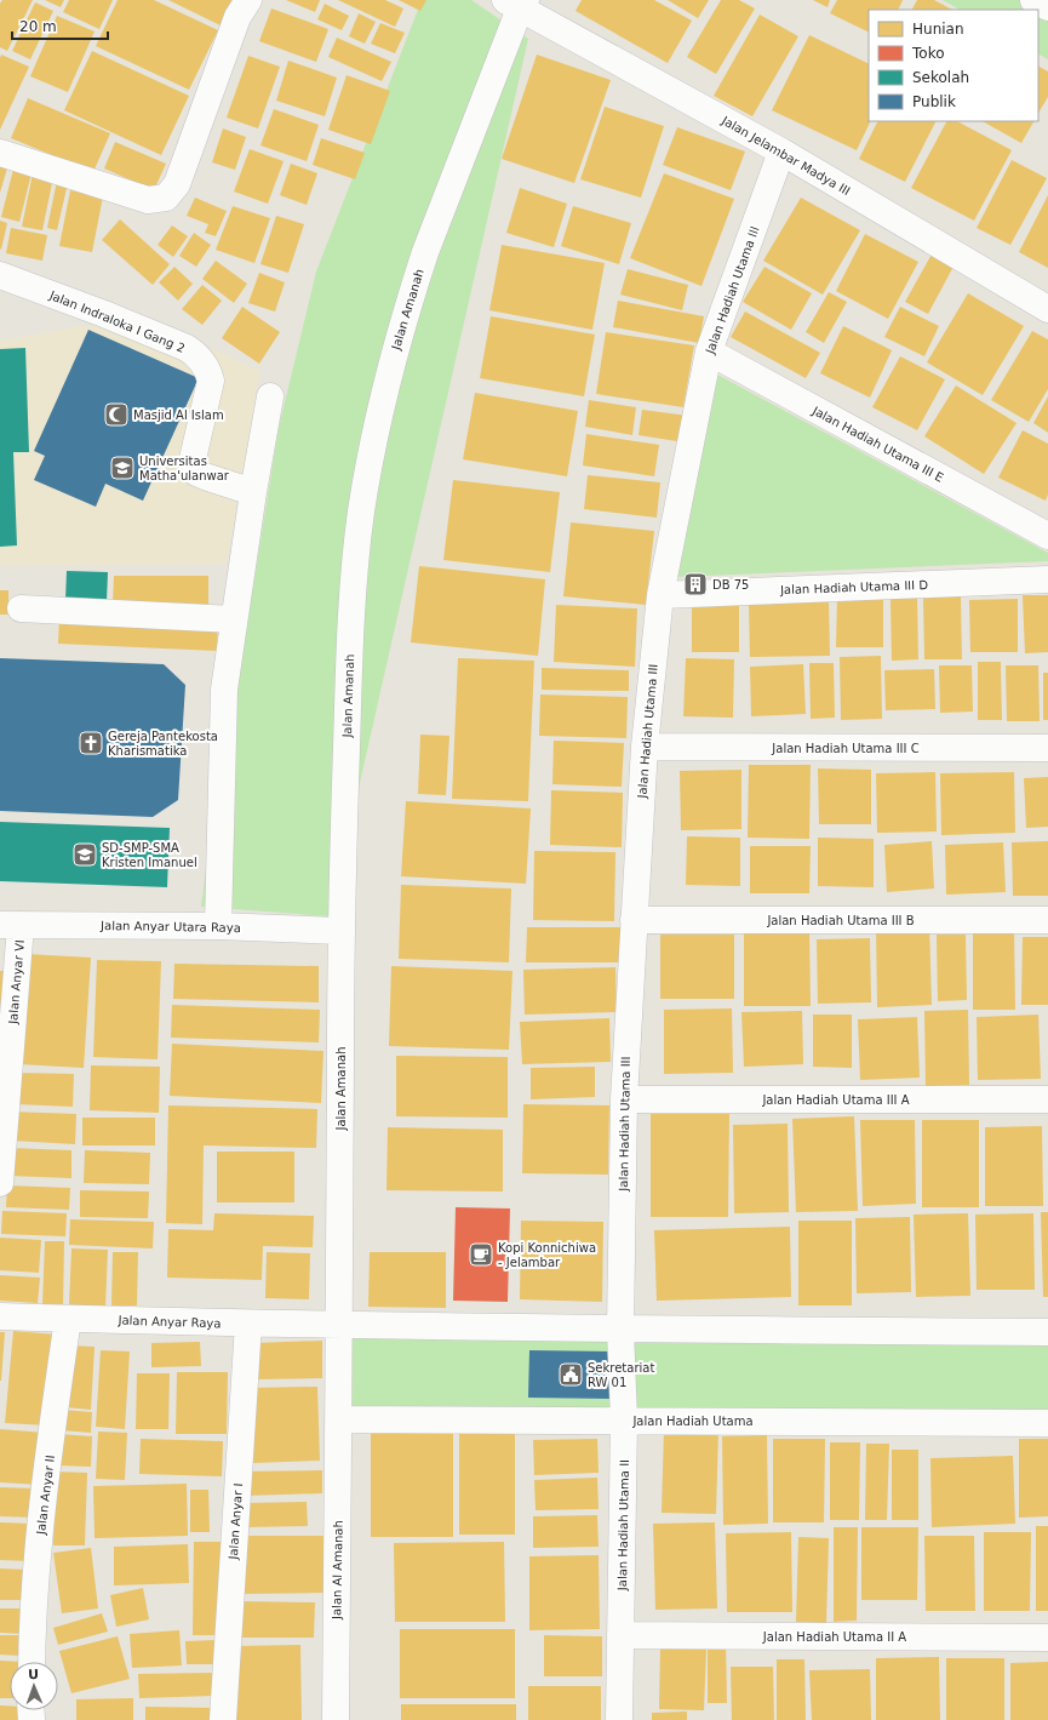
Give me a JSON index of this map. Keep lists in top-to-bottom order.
{
  "streets": {
    "street": [
      "Jalan Jelambar Madya III",
      "Jalan Hadiah Utama III",
      "Jalan Amanah",
      "Jalan Indraloka I Gang 2",
      "Jalan Hadiah Utama III E",
      "Jalan Hadiah Utama III D",
      "Jalan Hadiah Utama III C",
      "Jalan Hadiah Utama III B",
      "Jalan Anyar Utara Raya",
      "Jalan Anyar VI",
      "Jalan Hadiah Utama III A",
      "Jalan Anyar Raya",
      "Jalan Hadiah Utama",
      "Jalan Anyar II",
      "Jalan Anyar I",
      "Jalan Hadiah Utama II",
      "Jalan Al Amanah",
      "Jalan Hadiah Utama II A"
    ]
  },
  "crossings": [
    ["Jalan Jelambar Madya III", "Jalan Hadiah Utama III"],
    ["Jalan Jelambar Madya III", "Jalan Amanah"],
    ["Jalan Hadiah Utama III", "Jalan Hadiah Utama III E"],
    ["Jalan Hadiah Utama III", "Jalan Hadiah Utama III D"],
    ["Jalan Hadiah Utama III", "Jalan Hadiah Utama III C"],
    ["Jalan Hadiah Utama III", "Jalan Hadiah Utama III B"],
    ["Jalan Hadiah Utama III", "Jalan Hadiah Utama III A"],
    ["Jalan Hadiah Utama III", "Jalan Hadiah Utama II"],
    ["Jalan Amanah", "Jalan Anyar Utara Raya"],
    ["Jalan Amanah", "Jalan Anyar Raya"],
    ["Jalan Amanah", "Jalan Hadiah Utama"],
    ["Jalan Amanah", "Jalan Al Amanah"],
    ["Jalan Anyar Utara Raya", "Jalan Anyar VI"],
    ["Jalan Anyar Raya", "Jalan Anyar II"],
    ["Jalan Anyar Raya", "Jalan Anyar I"],
    ["Jalan Hadiah Utama", "Jalan Hadiah Utama II"],
    ["Jalan Hadiah Utama", "Jalan Al Amanah"],
    ["Jalan Hadiah Utama II", "Jalan Hadiah Utama II A"]
  ],
  "places": {
    "mosque": ["Masjid Al Islam"],
    "school or university": ["Universitas Matha'ulanwar", "SD-SMP-SMA Kristen Imanuel"],
    "building": ["DB 75"],
    "church": ["Gereja Pantekosta Kharismatika"],
    "cafe": ["Kopi Konnichiwa - Jelambar"],
    "public building": ["Sekretariat RW 01"]
  },
  "legend": [
    "Hunian",
    "Toko",
    "Sekolah",
    "Publik"
  ],
  "scale_bar": "20 m",
  "north": "top"
}
